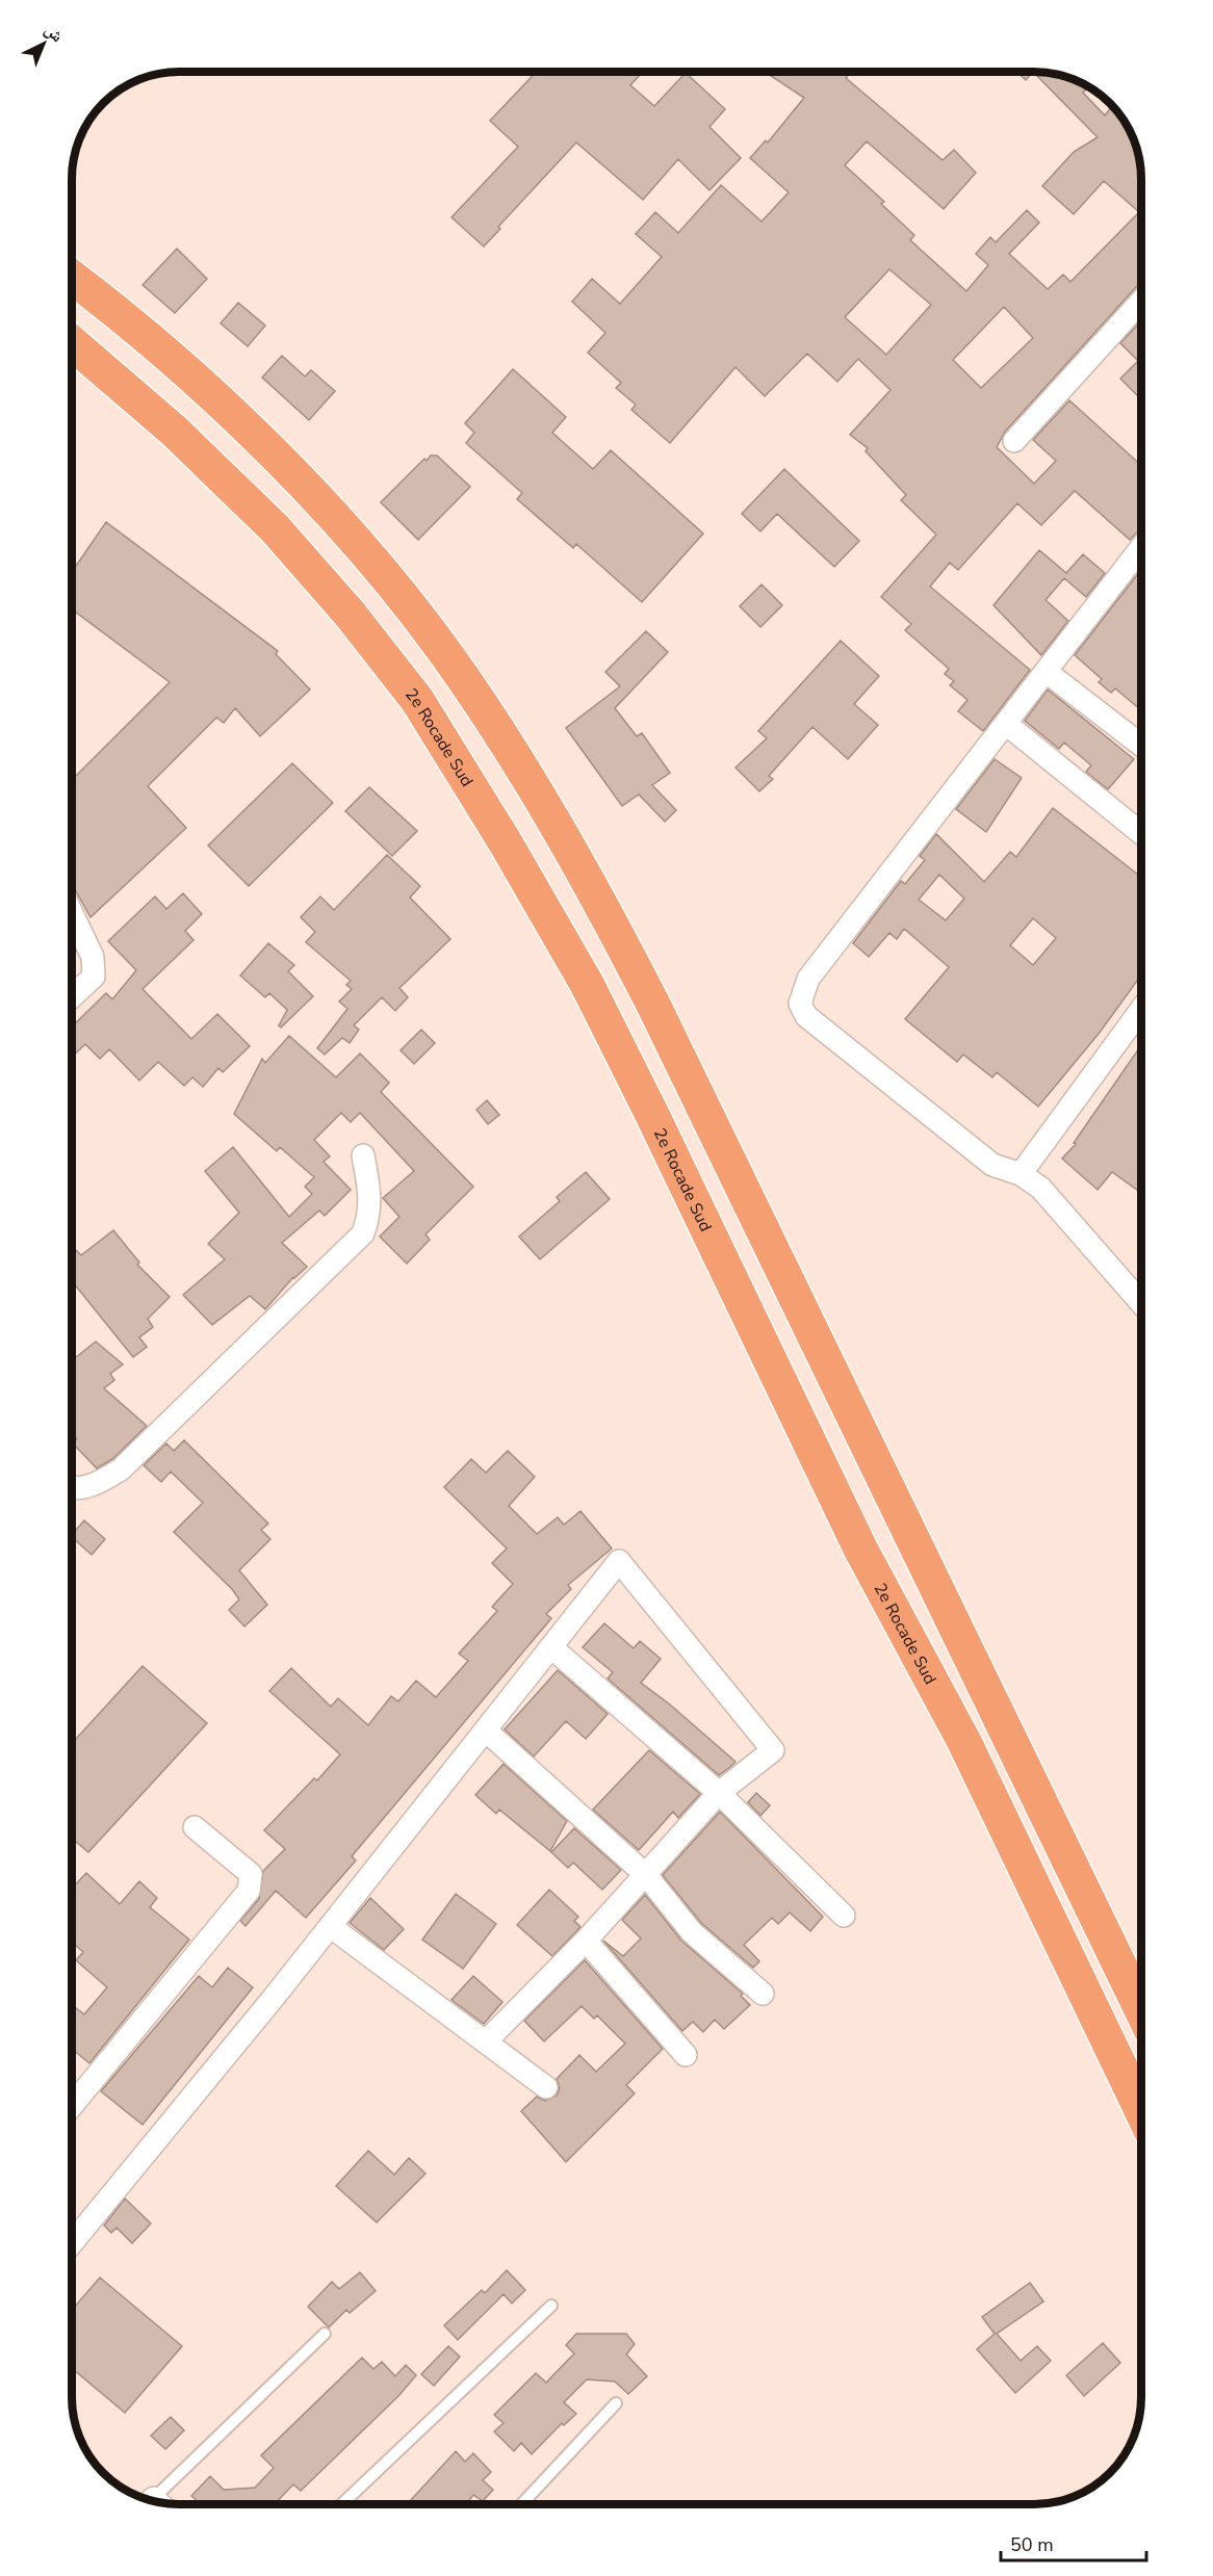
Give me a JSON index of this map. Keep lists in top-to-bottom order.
{
  "streets": {
    "highway": ["2e Rocade Sud"]
  },
  "scale_bar": "50 m",
  "north": "top right"
}
